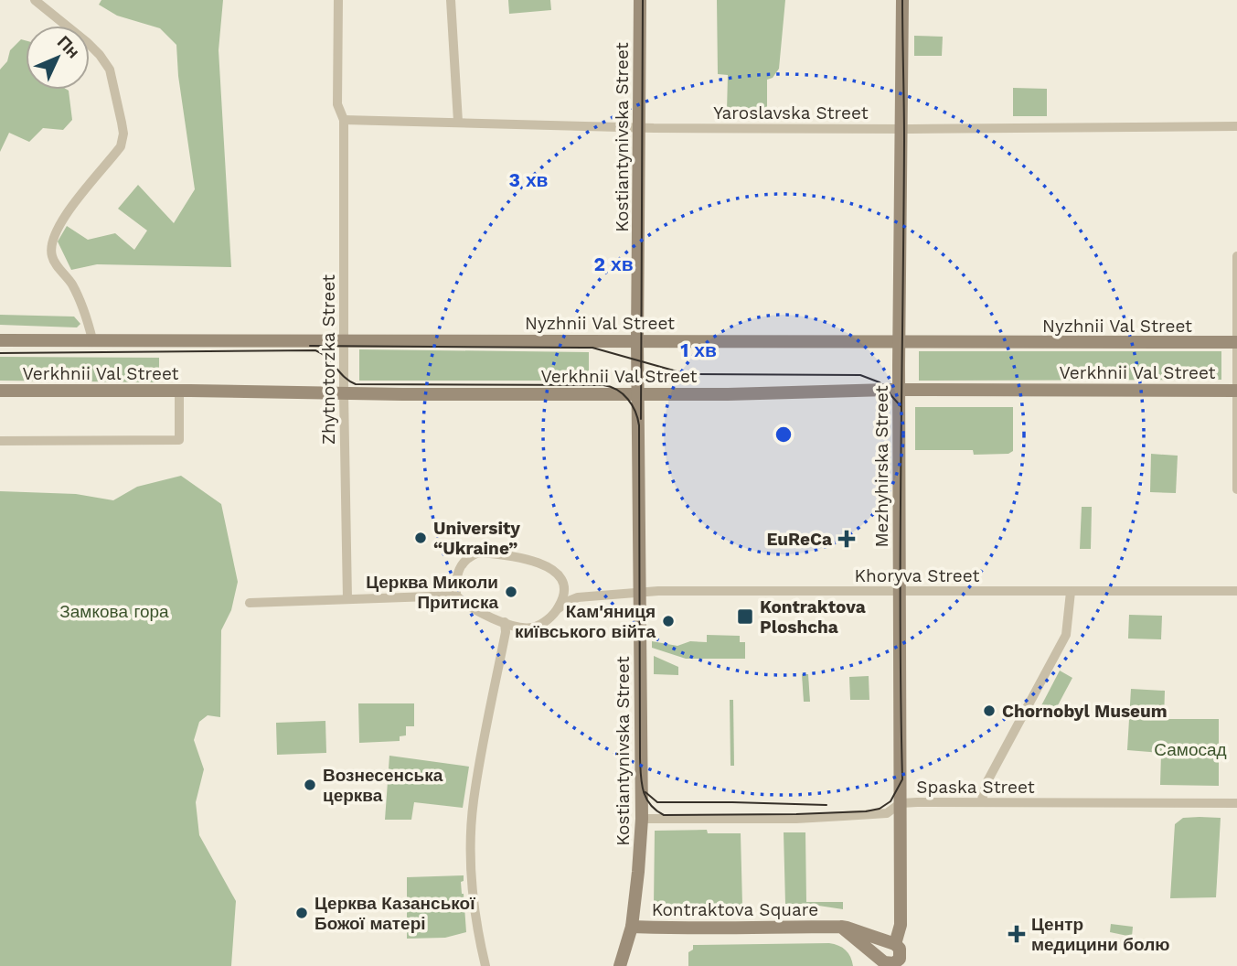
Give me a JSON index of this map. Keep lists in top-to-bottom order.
{
  "streets": {
    "main road": [
      "Kostiantynivska Street",
      "Nyzhnii Val Street",
      "Verkhnii Val Street",
      "Mezhyhirska Street",
      "Kontraktova Square"
    ],
    "street": [
      "Yaroslavska Street",
      "Zhytnotorzka Street",
      "Khoryva Street",
      "Spaska Street"
    ]
  },
  "crossings": [
    ["Yaroslavska Street", "Kostiantynivska Street"],
    ["Yaroslavska Street", "Zhytnotorzka Street"],
    ["Yaroslavska Street", "Mezhyhirska Street"],
    ["Kostiantynivska Street", "Nyzhnii Val Street"],
    ["Kostiantynivska Street", "Verkhnii Val Street"],
    ["Kostiantynivska Street", "Khoryva Street"],
    ["Kostiantynivska Street", "Spaska Street"],
    ["Kostiantynivska Street", "Kontraktova Square"],
    ["Nyzhnii Val Street", "Zhytnotorzka Street"],
    ["Nyzhnii Val Street", "Mezhyhirska Street"],
    ["Zhytnotorzka Street", "Verkhnii Val Street"],
    ["Verkhnii Val Street", "Mezhyhirska Street"],
    ["Mezhyhirska Street", "Khoryva Street"],
    ["Mezhyhirska Street", "Spaska Street"],
    ["Mezhyhirska Street", "Kontraktova Square"]
  ],
  "parks": ["Замкова гора", "Самосад"],
  "places": {
    "other": [
      "University “Ukraine”",
      "Церква Миколи Притиска",
      "Кам'яниця київського війта",
      "Chornobyl Museum",
      "Вознесенська церква",
      "Церква Казанської Божої матері"
    ],
    "health": ["EuReCa", "Центр медицини болю"],
    "transit": ["Kontraktova Ploshcha"]
  },
  "north": "top right",
  "rings": ["3 хв", "2 хв", "1 хв"]
}
